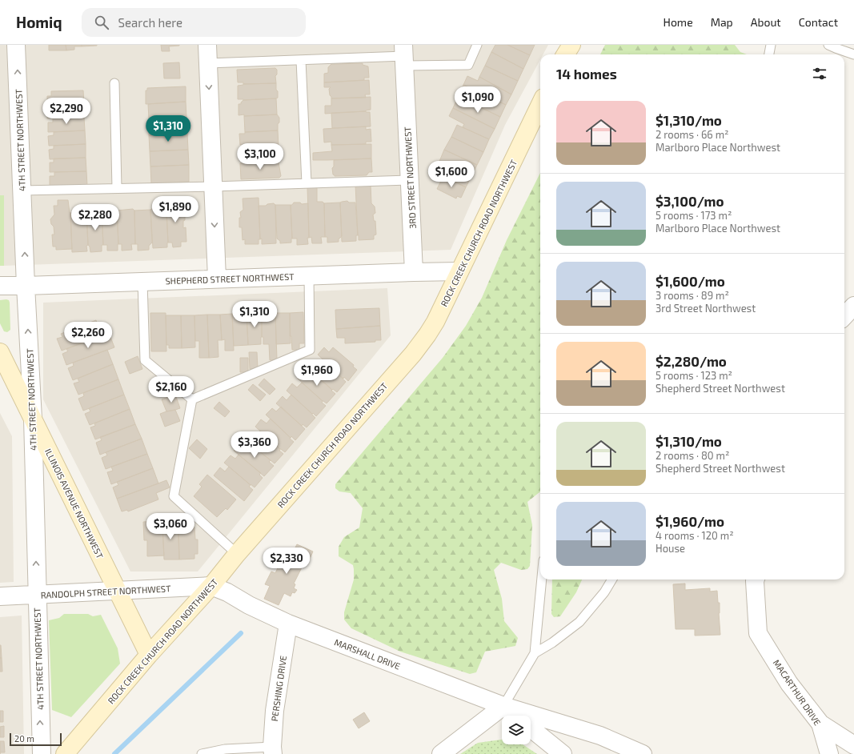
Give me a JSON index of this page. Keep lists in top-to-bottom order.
{
  "streets": {
    "street": [
      "4TH STREET NORTHWEST",
      "3RD STREET NORTHWEST",
      "ROCK CREEK CHURCH ROAD NORTHWEST",
      "SHEPHERD STREET NORTHWEST",
      "ILLINOIS AVENUE NORTHWEST",
      "RANDOLPH STREET NORTHWEST",
      "MARSHALL DRIVE",
      "PERSHING DRIVE",
      "MACARTHUR DRIVE"
    ]
  },
  "crossings": [
    ["4TH STREET NORTHWEST", "SHEPHERD STREET NORTHWEST"],
    ["4TH STREET NORTHWEST", "ILLINOIS AVENUE NORTHWEST"],
    ["4TH STREET NORTHWEST", "RANDOLPH STREET NORTHWEST"],
    ["3RD STREET NORTHWEST", "SHEPHERD STREET NORTHWEST"],
    ["ROCK CREEK CHURCH ROAD NORTHWEST", "SHEPHERD STREET NORTHWEST"],
    ["ROCK CREEK CHURCH ROAD NORTHWEST", "ILLINOIS AVENUE NORTHWEST"],
    ["ROCK CREEK CHURCH ROAD NORTHWEST", "RANDOLPH STREET NORTHWEST"],
    ["ROCK CREEK CHURCH ROAD NORTHWEST", "MARSHALL DRIVE"],
    ["ILLINOIS AVENUE NORTHWEST", "RANDOLPH STREET NORTHWEST"],
    ["RANDOLPH STREET NORTHWEST", "MARSHALL DRIVE"],
    ["MARSHALL DRIVE", "PERSHING DRIVE"]
  ],
  "one_way": ["4TH STREET NORTHWEST"],
  "scale_bar": "20 m",
  "page": {
    "header": "Homiq",
    "search": "Search here",
    "nav": [
      "Home",
      "Map",
      "About",
      "Contact"
    ],
    "heading": "14 homes",
    "price": [
      "$1,090",
      "$2,290",
      "$1,310",
      "$3,100",
      "$1,600",
      "$1,890",
      "$2,280",
      "$1,310",
      "$2,260",
      "$1,960",
      "$2,160",
      "$3,360",
      "$3,060",
      "$2,330"
    ],
    "list": [
      {
        "name": "$1,310/mo",
        "note": "2 rooms · 66 m² · Marlboro Place Northwest"
      },
      {
        "name": "$3,100/mo",
        "note": "5 rooms · 173 m² · Marlboro Place Northwest"
      },
      {
        "name": "$1,600/mo",
        "note": "3 rooms · 89 m² · 3rd Street Northwest"
      },
      {
        "name": "$2,280/mo",
        "note": "5 rooms · 123 m² · Shepherd Street Northwest"
      },
      {
        "name": "$1,310/mo",
        "note": "2 rooms · 80 m² · Shepherd Street Northwest"
      },
      {
        "name": "$1,960/mo",
        "note": "4 rooms · 120 m² · House"
      }
    ],
    "scale": "20 m"
  }
}
